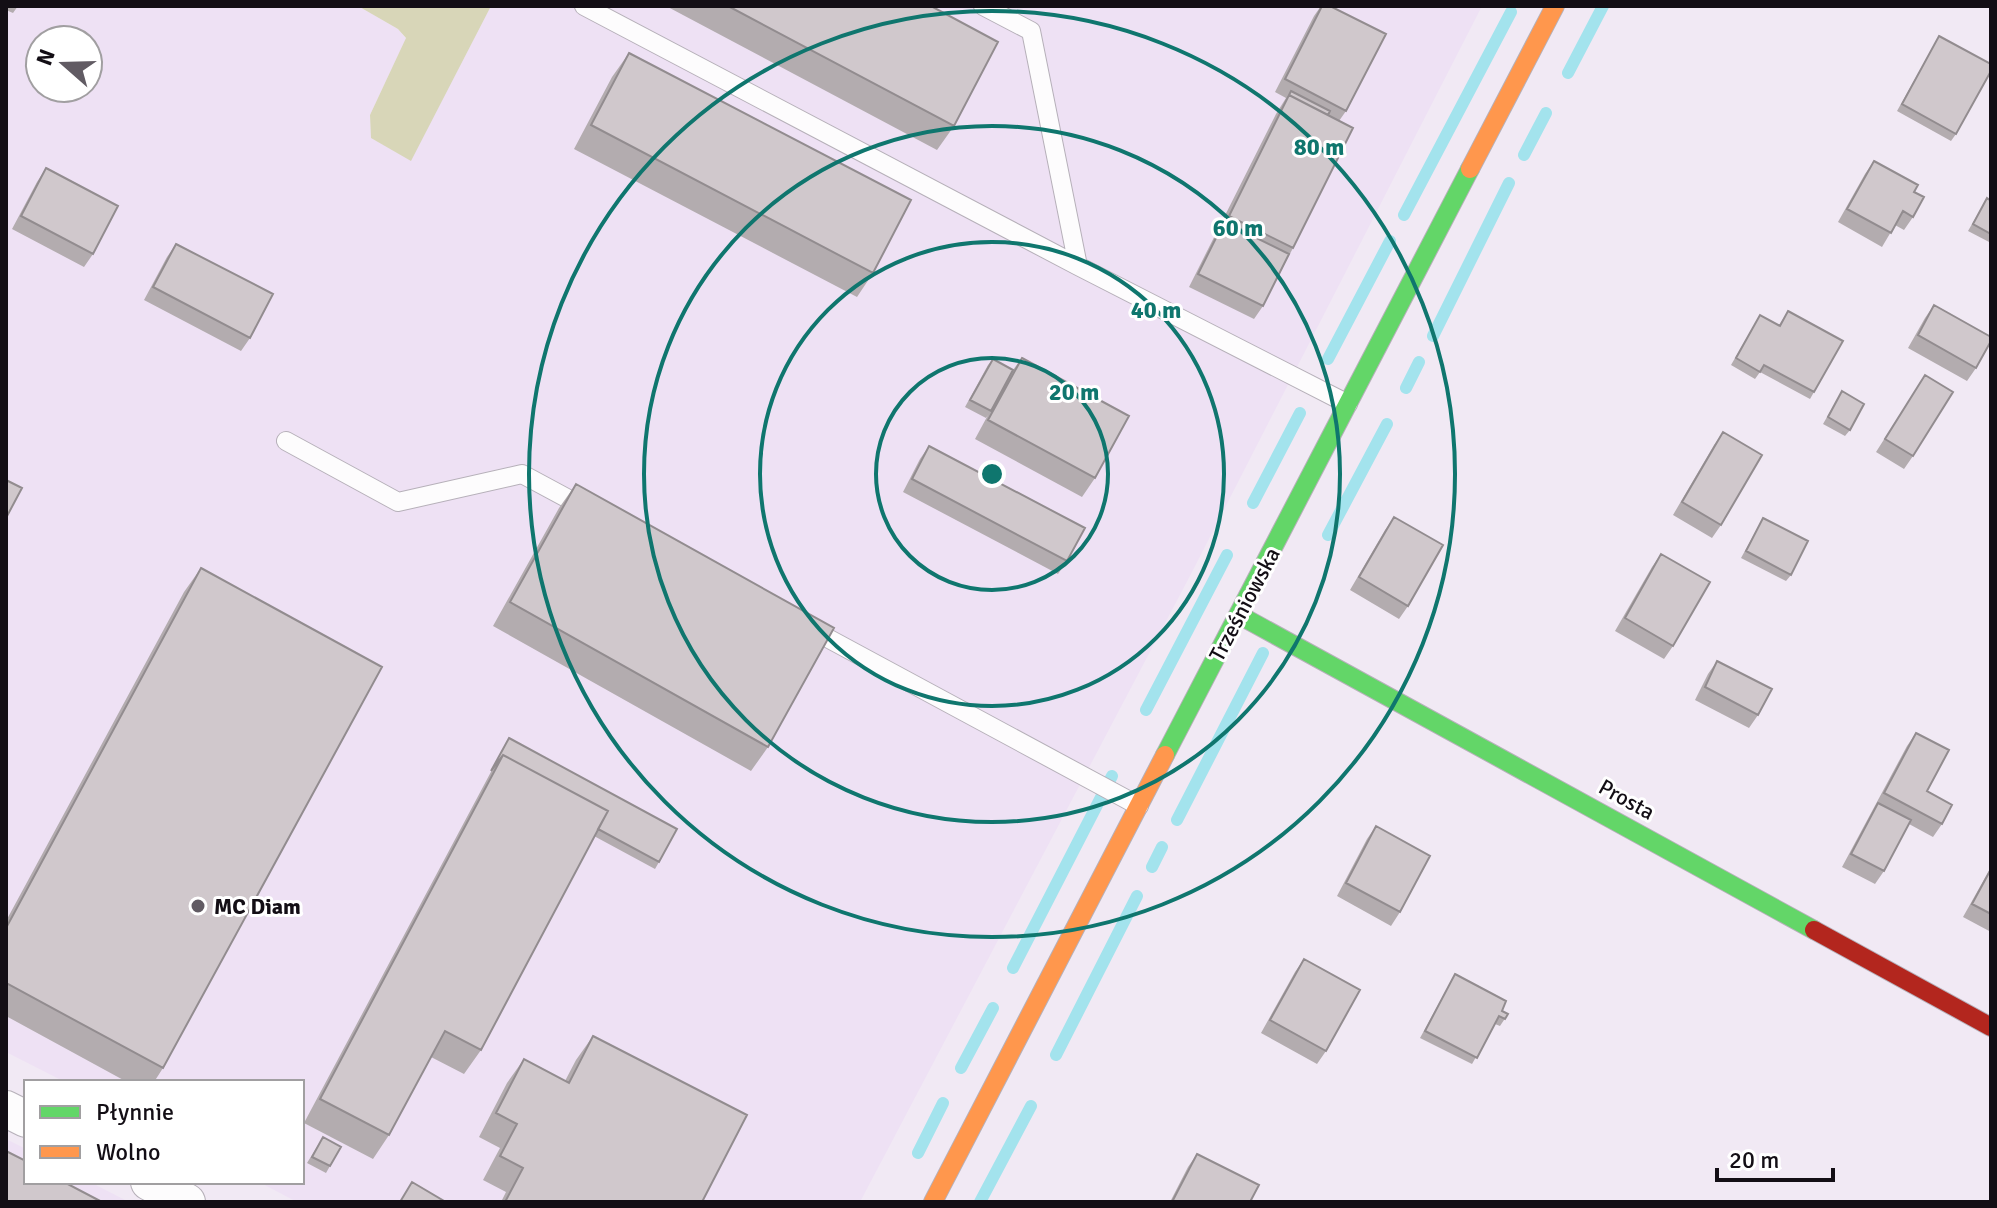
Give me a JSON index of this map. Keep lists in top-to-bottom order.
{
  "streets": {
    "main road": ["Trześniowska", "Prosta"]
  },
  "crossings": [
    ["Trześniowska", "Prosta"]
  ],
  "places": ["MC Diam"],
  "legend": ["Płynnie", "Wolno"],
  "scale_bar": "20 m",
  "north": "left",
  "rings": [
    "80 m",
    "60 m",
    "40 m",
    "20 m"
  ]
}
